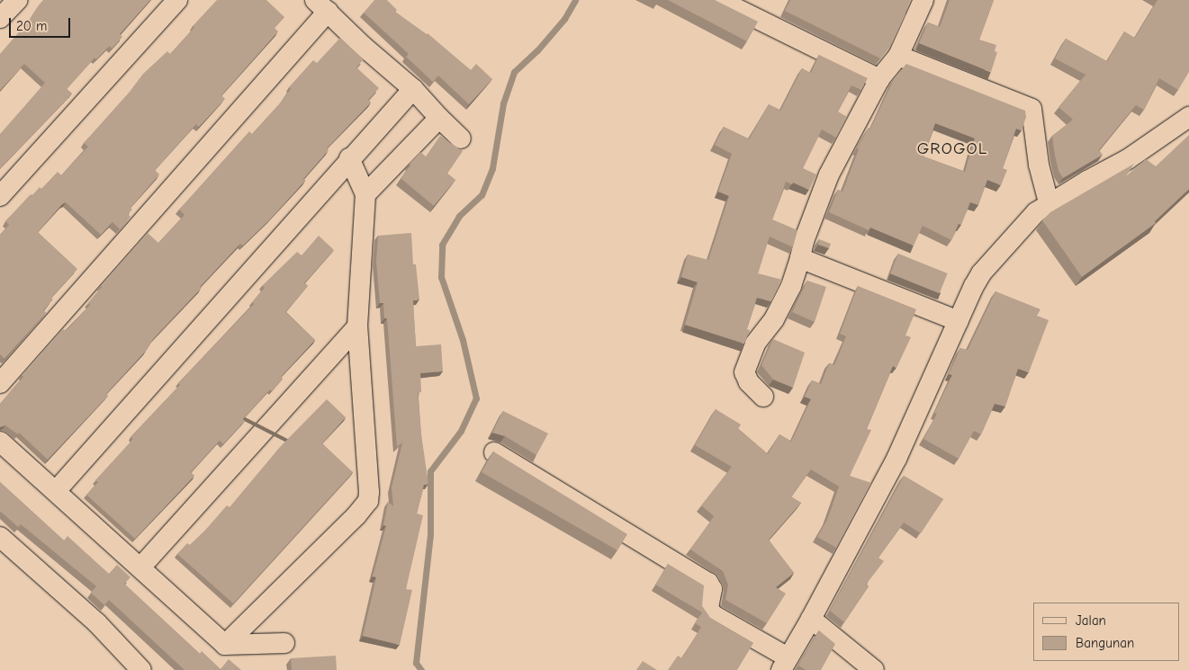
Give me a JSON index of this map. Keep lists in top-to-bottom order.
{
  "districts": ["GROGOL"],
  "legend": ["Jalan", "Bangunan"],
  "scale_bar": "20 m"
}
